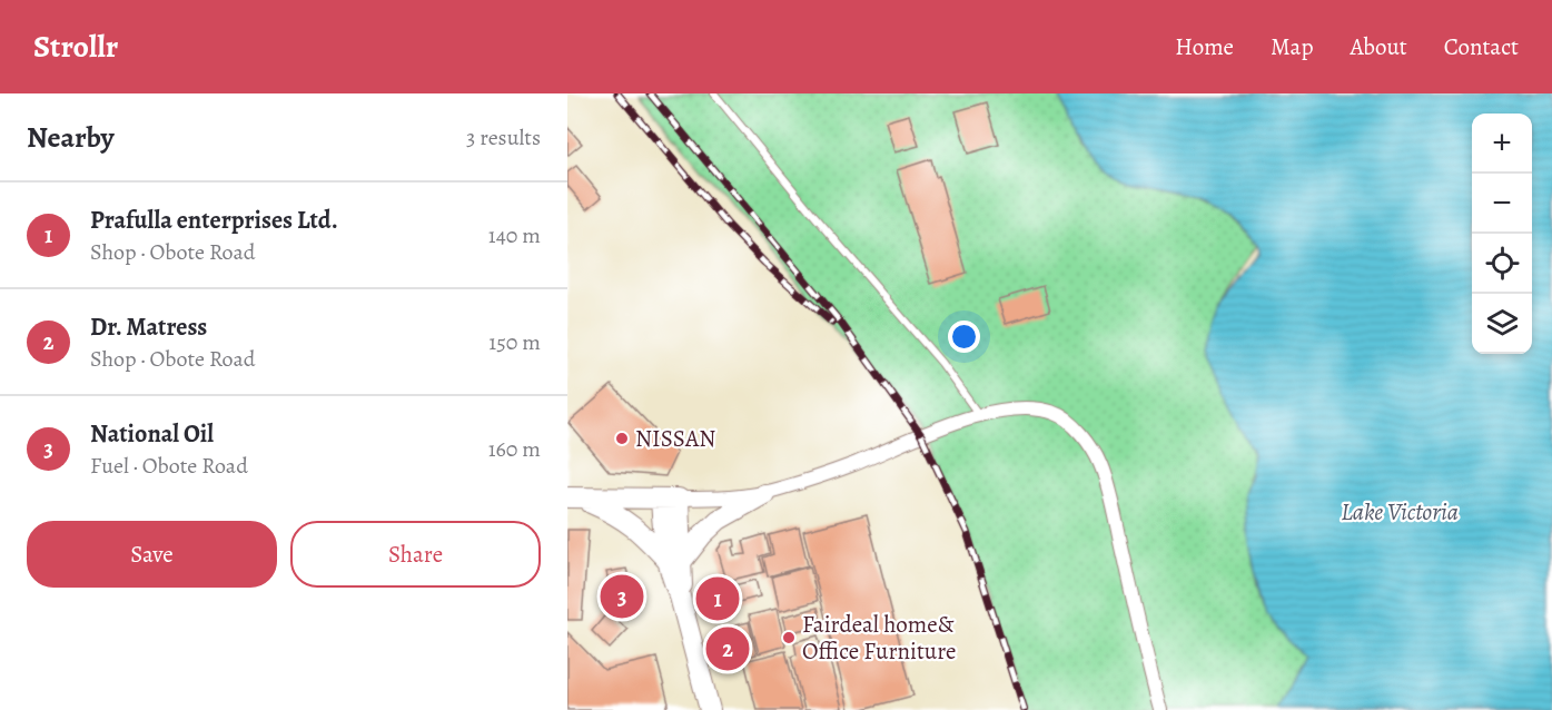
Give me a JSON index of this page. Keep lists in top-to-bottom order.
{
  "water": ["Lake Victoria"],
  "places": ["NISSAN", "Fairdeal home& Office Furniture"],
  "page": {
    "header": "Strollr",
    "nav": [
      "Home",
      "Map",
      "About",
      "Contact"
    ],
    "heading": ["Nearby", "3 results"],
    "map_buttons": ["+", "−"],
    "list": [
      {
        "mark": "1",
        "name": "Prafulla enterprises Ltd.",
        "note": "Shop · Obote Road",
        "value": "140 m"
      },
      {
        "mark": "2",
        "name": "Dr. Matress",
        "note": "Shop · Obote Road",
        "value": "150 m"
      },
      {
        "mark": "3",
        "name": "National Oil",
        "note": "Fuel · Obote Road",
        "value": "160 m"
      }
    ],
    "buttons": ["Save", "Share"],
    "pins": ["3", "1", "2"]
  }
}
